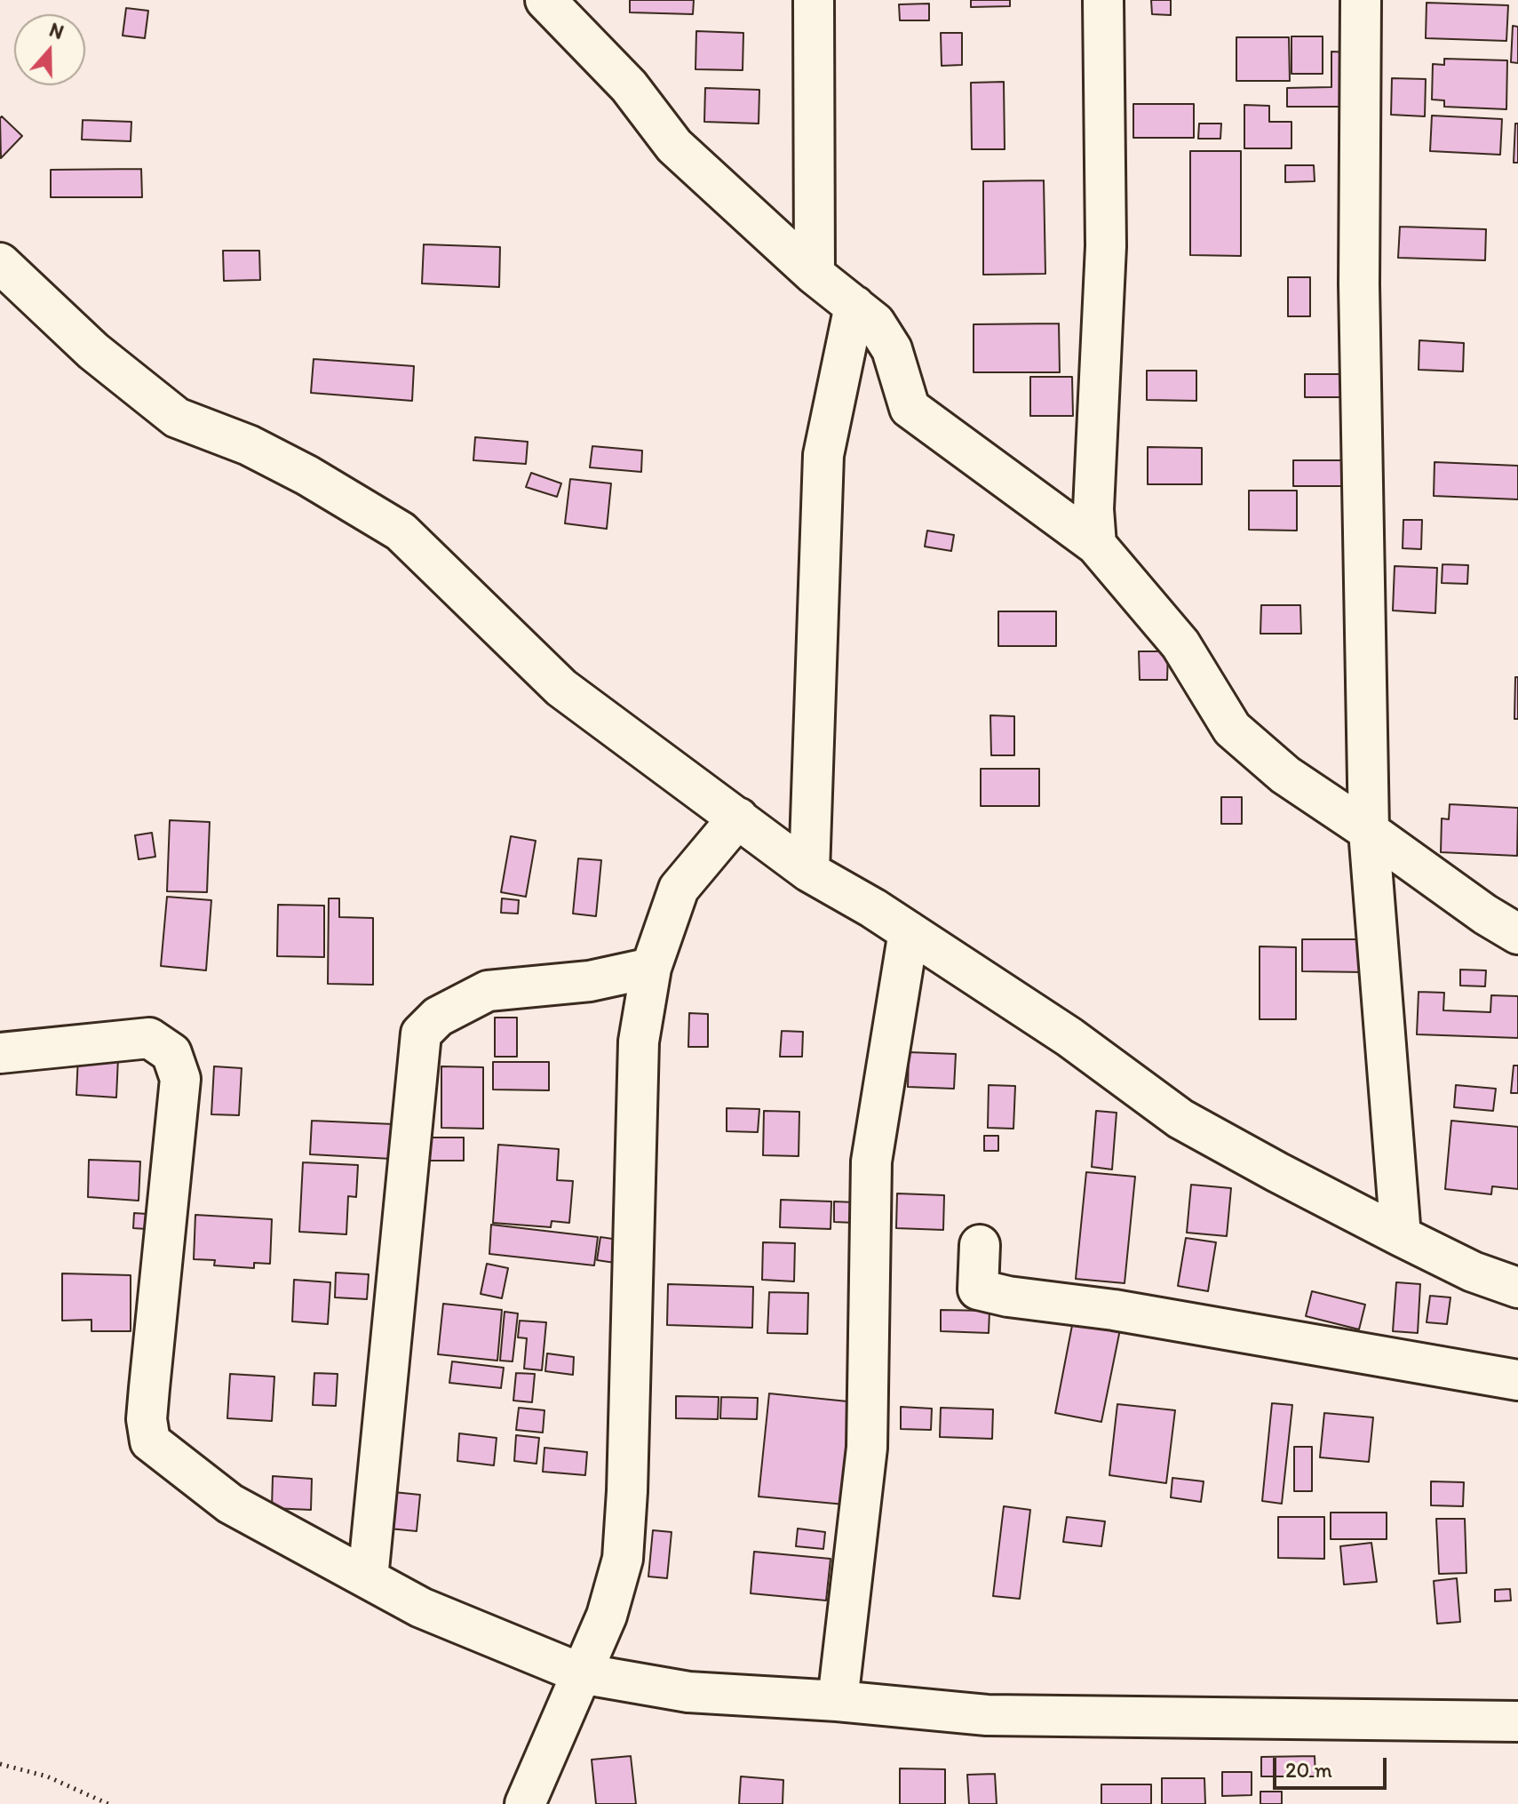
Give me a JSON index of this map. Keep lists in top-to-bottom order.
{
  "scale_bar": "20 m",
  "north": "top"
}
